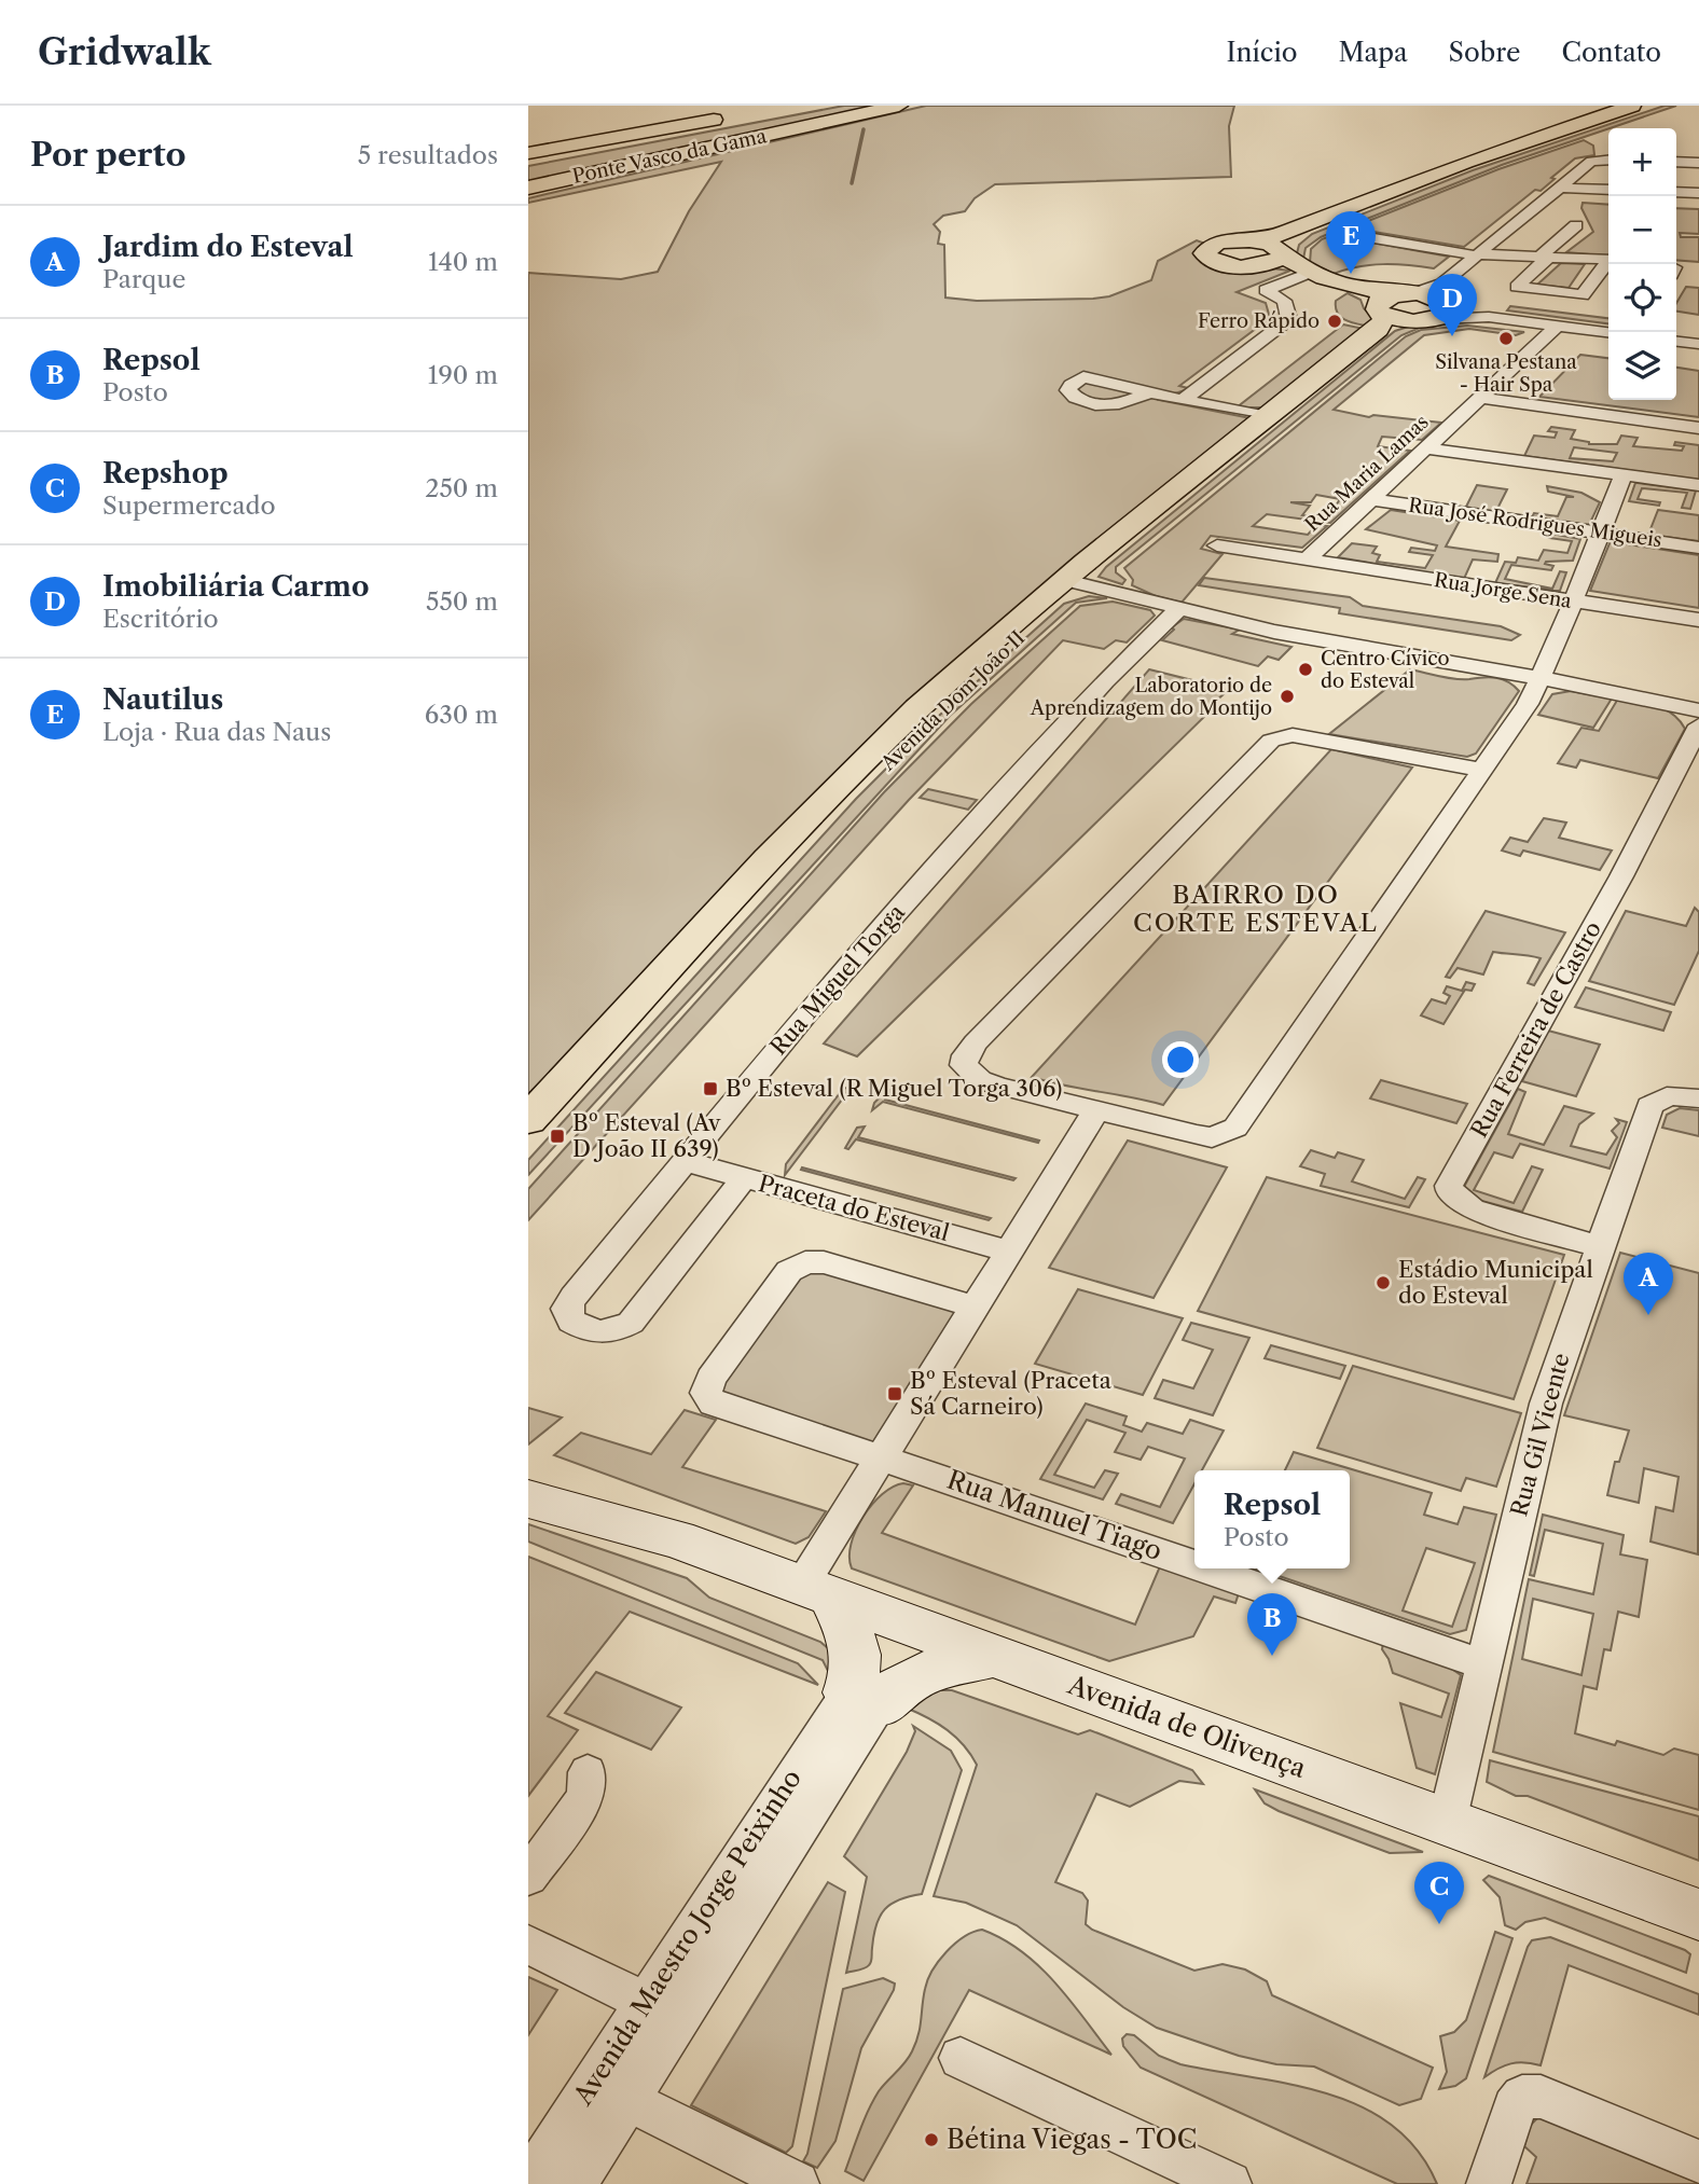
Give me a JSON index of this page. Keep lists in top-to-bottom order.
{
  "streets": {
    "main road": ["Ponte Vasco da Gama", "Avenida Dom João II", "Avenida de Olivença"],
    "street": [
      "Rua Maria Lamas",
      "Rua José Rodrigues Migueis",
      "Rua Jorge Sena",
      "Rua Miguel Torga",
      "Rua Ferreira de Castro",
      "Praceta do Esteval",
      "Rua Gil Vicente",
      "Rua Manuel Tiago",
      "Avenida Maestro Jorge Peixinho"
    ]
  },
  "crossings": [
    ["Rua Maria Lamas", "Rua José Rodrigues Migueis"],
    ["Rua Maria Lamas", "Rua Jorge Sena"],
    ["Rua Miguel Torga", "Praceta do Esteval"],
    ["Rua Ferreira de Castro", "Rua Gil Vicente"],
    ["Rua Gil Vicente", "Rua Manuel Tiago"],
    ["Rua Gil Vicente", "Avenida de Olivença"]
  ],
  "districts": ["BAIRRO DO CORTE ESTEVAL"],
  "places": {
    "other": [
      "Ferro Rápido",
      "Silvana Pestana - Hair Spa",
      "Centro Cívico do Esteval",
      "Laboratorio de Aprendizagem do Montijo",
      "Estádio Municipal do Esteval",
      "Bétina Viegas - TOC"
    ],
    "transit": ["Bº Esteval (R Miguel Torga 306)", "Bº Esteval (Av D João II 639)", "Bº Esteval (Praceta Sá Carneiro)"]
  },
  "page": {
    "header": "Gridwalk",
    "nav": [
      "Início",
      "Mapa",
      "Sobre",
      "Contato"
    ],
    "heading": ["Por perto", "5 resultados"],
    "map_buttons": ["+", "−"],
    "list": [
      {
        "mark": "A",
        "name": "Jardim do Esteval",
        "note": "Parque",
        "value": "140 m"
      },
      {
        "mark": "B",
        "name": "Repsol",
        "note": "Posto",
        "value": "190 m"
      },
      {
        "mark": "C",
        "name": "Repshop",
        "note": "Supermercado",
        "value": "250 m"
      },
      {
        "mark": "D",
        "name": "Imobiliária Carmo",
        "note": "Escritório",
        "value": "550 m"
      },
      {
        "mark": "E",
        "name": "Nautilus",
        "note": "Loja · Rua das Naus",
        "value": "630 m"
      }
    ],
    "pins": [
      "E",
      "D",
      "A",
      "B",
      "C"
    ],
    "popup": ["Repsol", "Posto"]
  }
}
